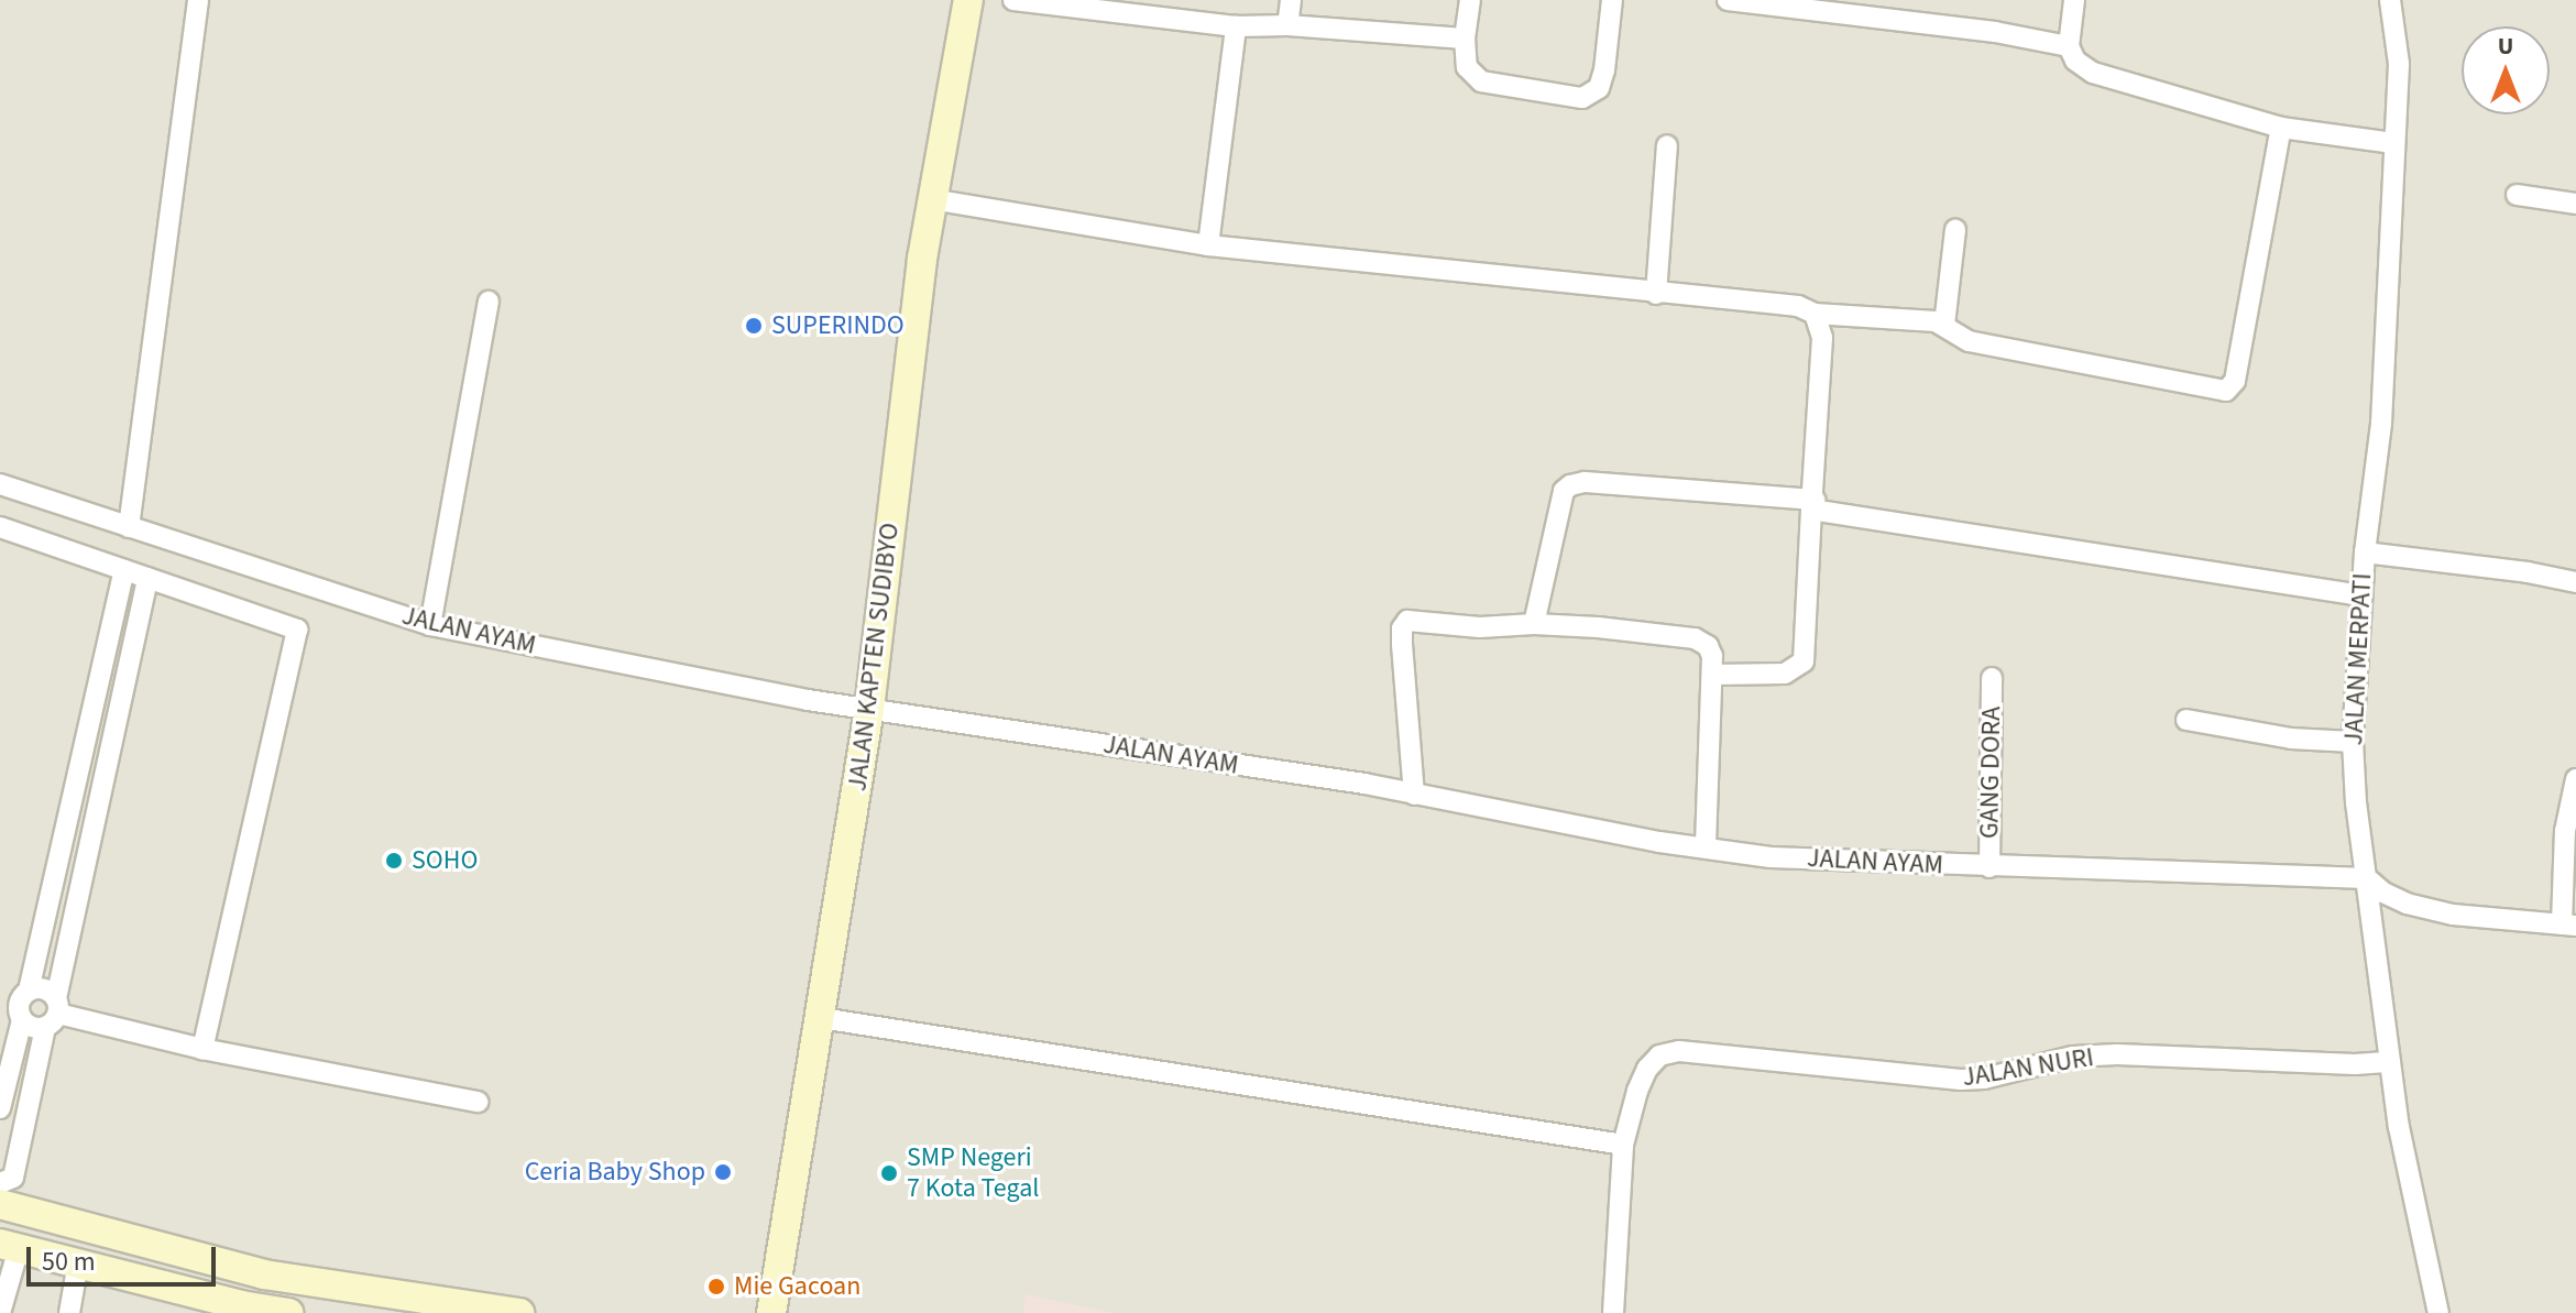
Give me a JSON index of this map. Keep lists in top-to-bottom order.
{
  "streets": {
    "main road": ["JALAN KAPTEN SUDIBYO"],
    "street": [
      "JALAN AYAM",
      "JALAN MERPATI",
      "GANG DORA",
      "JALAN NURI"
    ]
  },
  "crossings": [
    ["JALAN AYAM", "JALAN KAPTEN SUDIBYO"],
    ["JALAN AYAM", "JALAN MERPATI"],
    ["JALAN AYAM", "GANG DORA"],
    ["JALAN MERPATI", "JALAN NURI"]
  ],
  "places": [
    "SUPERINDO",
    "SOHO",
    "Ceria Baby Shop",
    "SMP Negeri 7 Kota Tegal",
    "Mie Gacoan"
  ],
  "scale_bar": "50 m",
  "north": "top"
}
